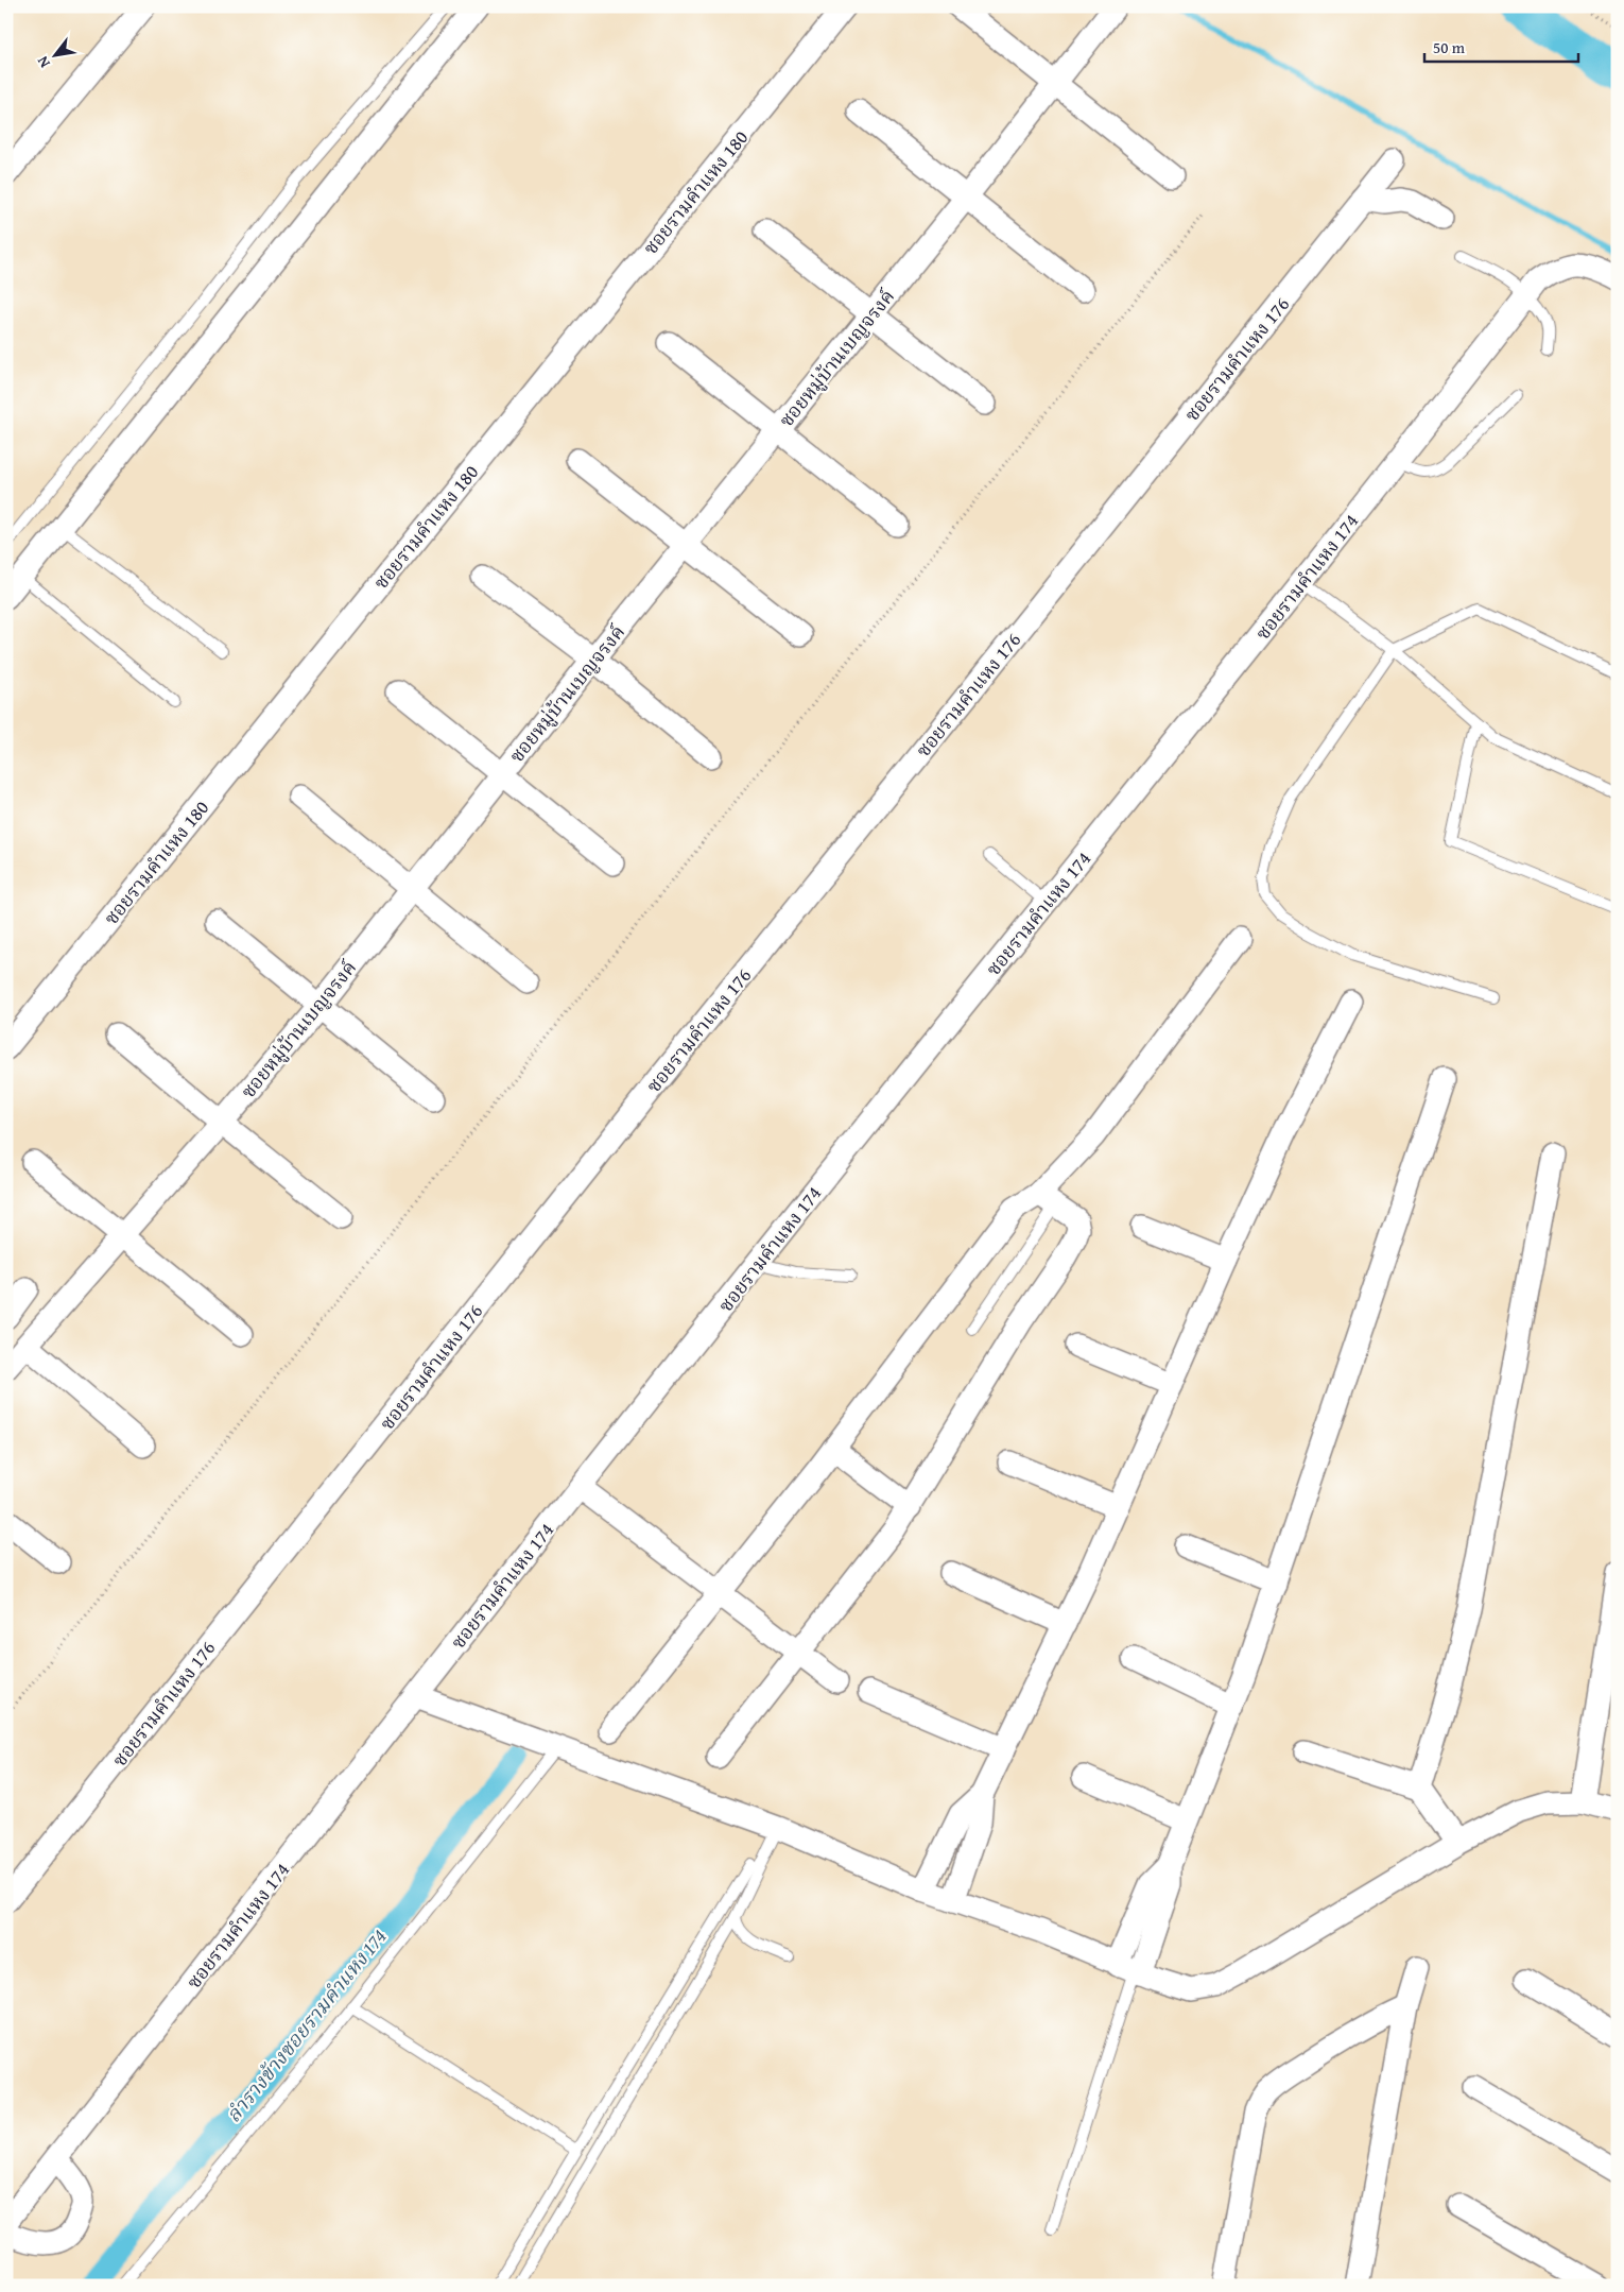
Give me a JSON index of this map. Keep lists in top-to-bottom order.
{
  "streets": {
    "street": [
      "ซอยรามคำแหง 180",
      "ซอยหมู่บ้านเบญจรงค์",
      "ซอยรามคำแหง 176",
      "ซอยรามคำแหง 174"
    ]
  },
  "water": ["ลำรางข้างซอยรามคำแหง 174"],
  "scale_bar": "50 m",
  "north": "bottom left"
}
